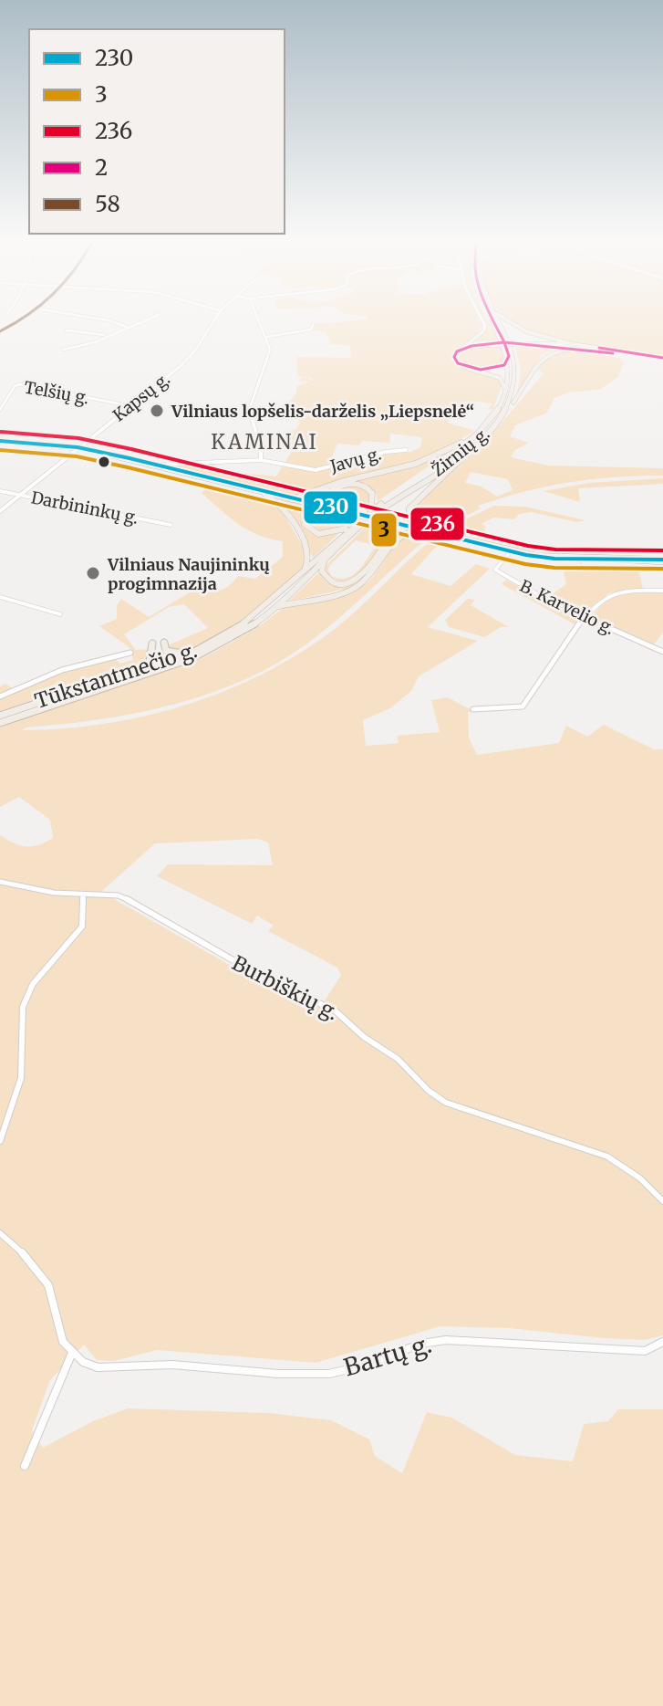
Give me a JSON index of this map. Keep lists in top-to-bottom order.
{
  "streets": {
    "highway": ["Žirnių g.", "Tūkstantmečio g."],
    "street": [
      "Telšių g.",
      "Kapsų g.",
      "Javų g.",
      "Darbininkų g.",
      "B. Karvelio g.",
      "Burbiškių g.",
      "Bartų g."
    ]
  },
  "crossings": [
    ["Telšių g.", "Kapsų g."],
    ["Kapsų g.", "Darbininkų g."],
    ["Žirnių g.", "Tūkstantmečio g."]
  ],
  "districts": ["KAMINAI"],
  "places": ["Vilniaus lopšelis-darželis „Liepsnelė“", "Vilniaus Naujininkų progimnazija"],
  "lines": [
    "transit line 2",
    "transit line 58",
    "transit line 236",
    "transit line 230",
    "transit line 3"
  ],
  "legend": [
    "230",
    "3",
    "236",
    "2",
    "58"
  ]
}
